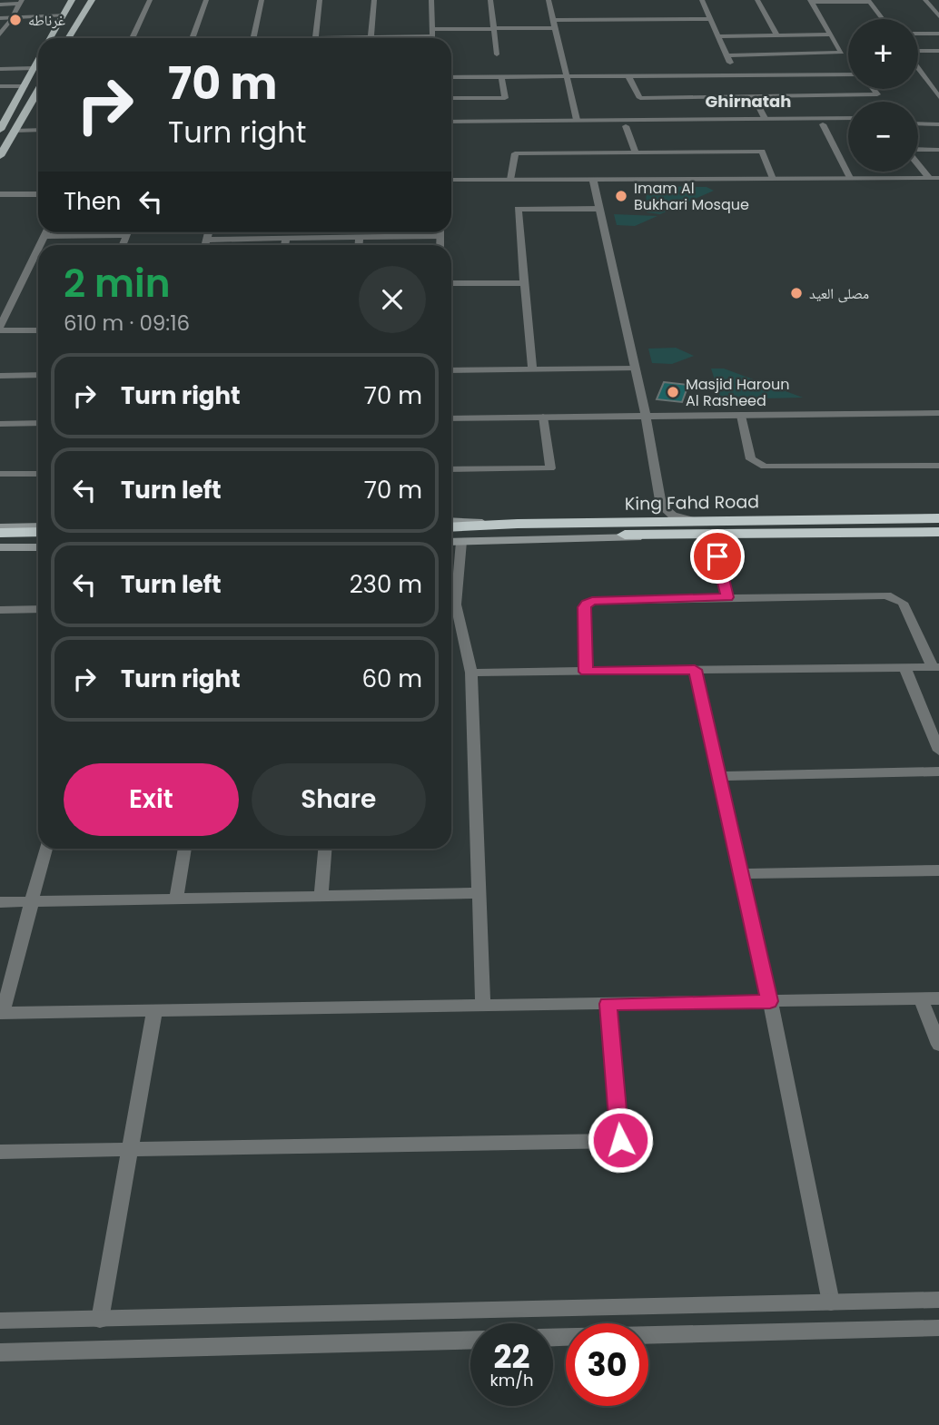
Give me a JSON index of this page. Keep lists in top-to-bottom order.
{
  "streets": {
    "highway": ["King Fahd Road"]
  },
  "districts": ["Ghirnatah"],
  "places": [
    "غرناطه",
    "Imam Al Bukhari Mosque",
    "مصلى العيد",
    "Masjid Haroun Al Rasheed"
  ],
  "page": {
    "map_buttons": ["+", "−"],
    "turn": ["70 m", "Turn right"],
    "then": "Then",
    "heading": ["2 min", "610 m · 09:16"],
    "list": [
      {
        "name": "Turn right",
        "value": "70 m"
      },
      {
        "name": "Turn left",
        "value": "70 m"
      },
      {
        "name": "Turn left",
        "value": "230 m"
      },
      {
        "name": "Turn right",
        "value": "60 m"
      }
    ],
    "buttons": ["Exit", "Share"],
    "speed": "22 km/h",
    "limit": "30"
  }
}
